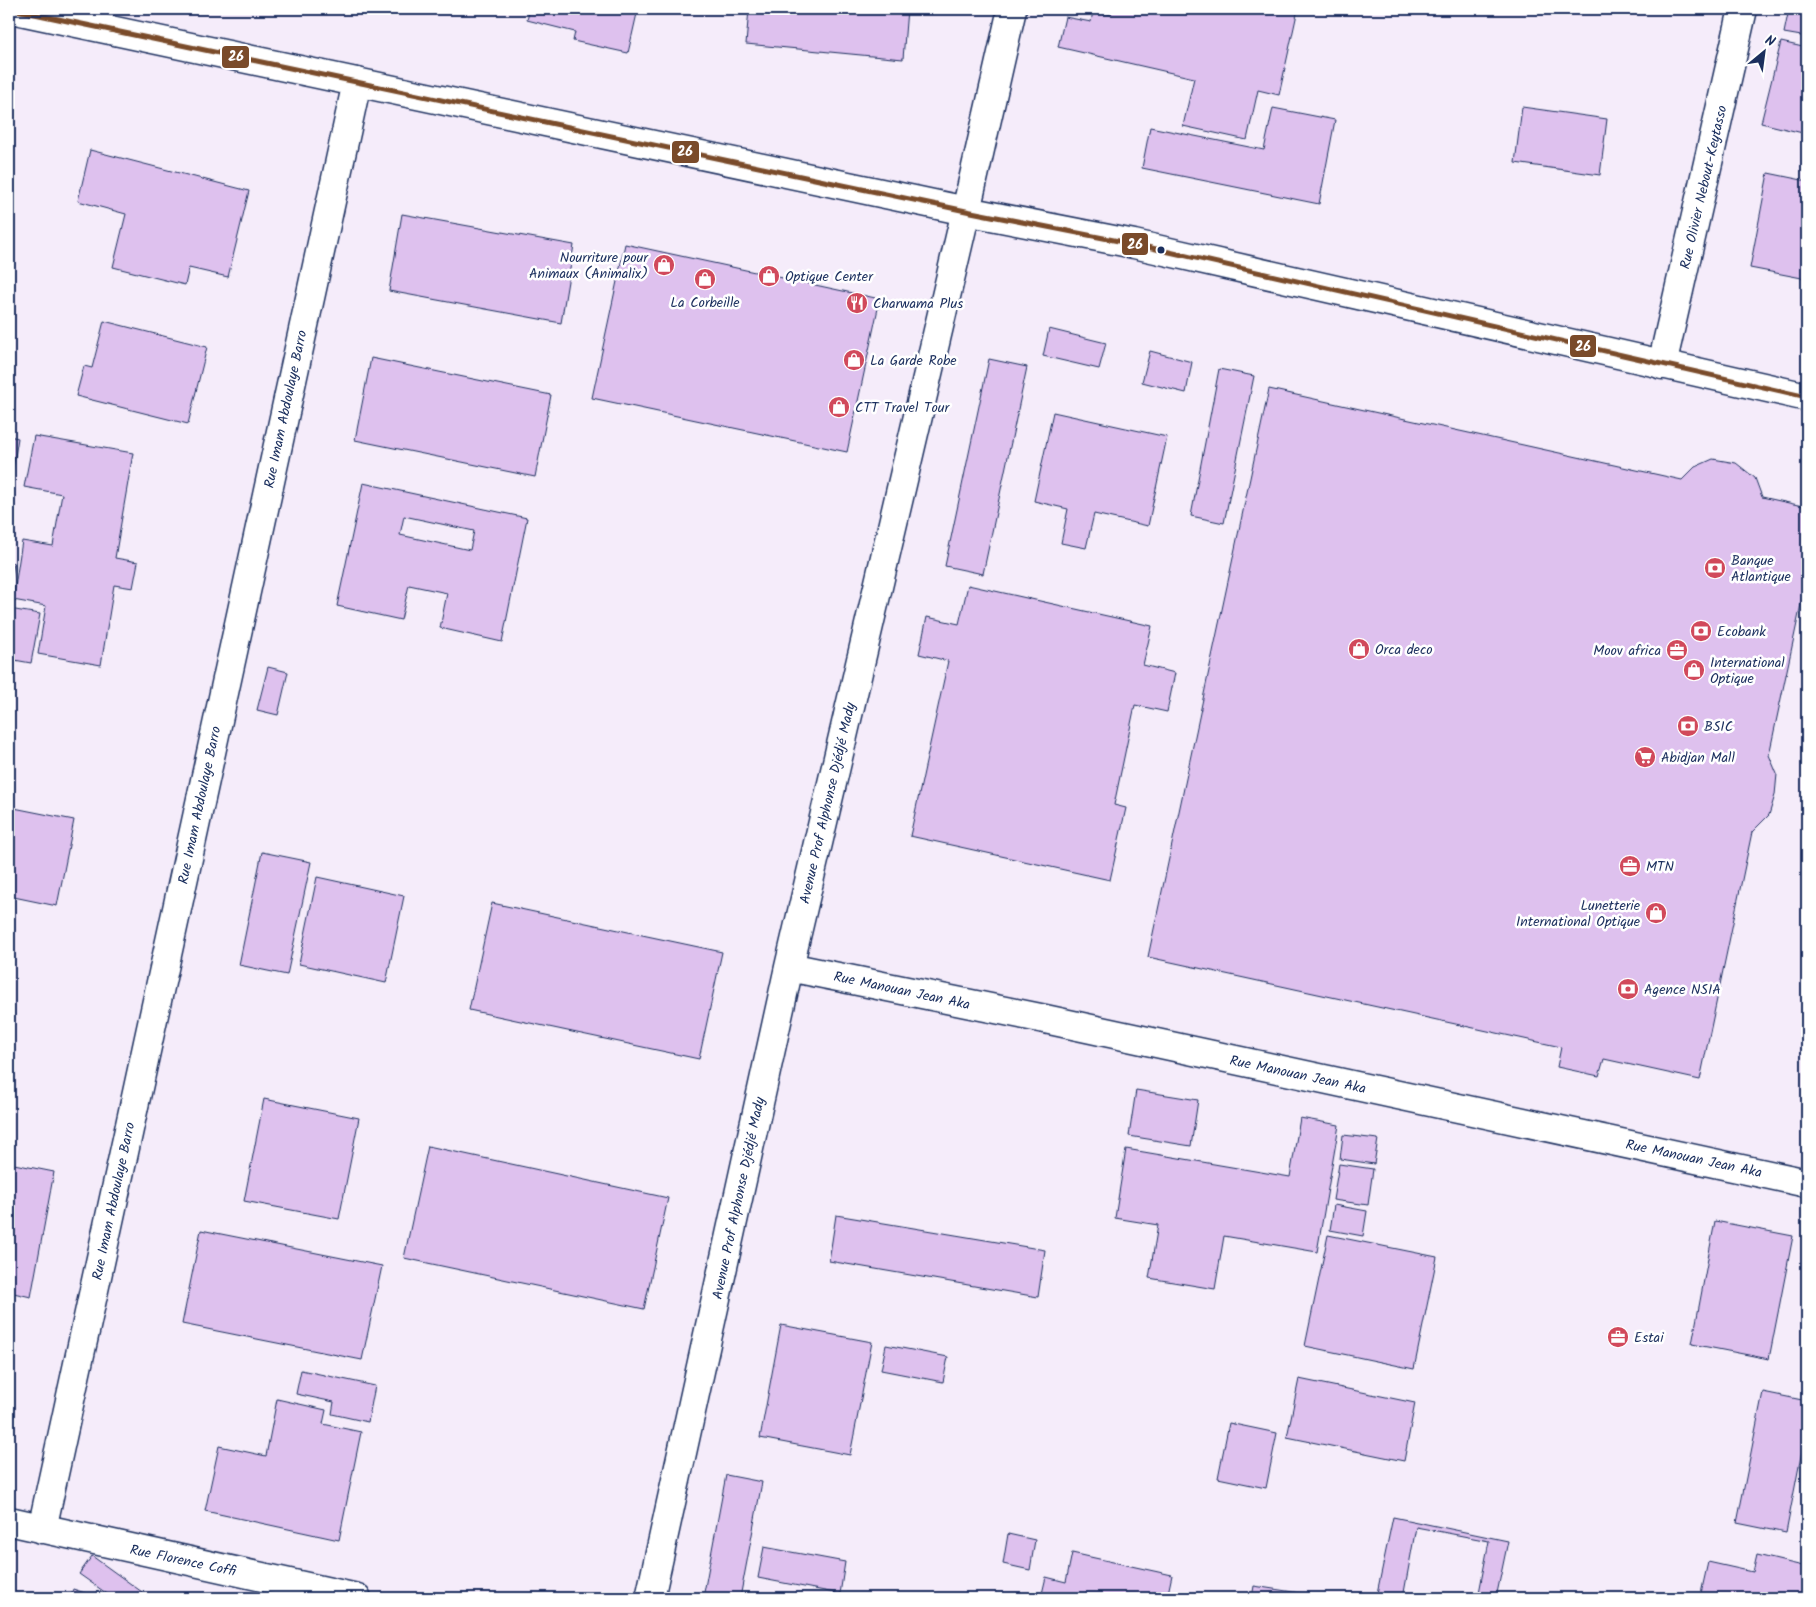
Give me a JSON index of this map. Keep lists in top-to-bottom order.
{
  "streets": {
    "street": [
      "Rue Olivier Nebout-Keytasso",
      "Rue Imam Abdoulaye Barro",
      "Avenue Prof Alphonse Djédjé Mady",
      "Rue Manouan Jean Aka",
      "Rue Florence Coffi"
    ]
  },
  "crossings": [
    ["Rue Imam Abdoulaye Barro", "Rue Florence Coffi"],
    ["Avenue Prof Alphonse Djédjé Mady", "Rue Manouan Jean Aka"]
  ],
  "places": {
    "shop": [
      "Nourriture pour Animaux (Animalix)",
      "Optique Center",
      "La Corbeille",
      "La Garde Robe",
      "CTT Travel Tour",
      "Orca deco",
      "International Optique",
      "Lunetterie International Optique"
    ],
    "restaurant": ["Charwama Plus"],
    "bank": [
      "Banque Atlantique",
      "Ecobank",
      "BSIC",
      "Agence NSIA"
    ],
    "office": ["Moov africa", "MTN", "Estai"],
    "supermarket": ["Abidjan Mall"]
  },
  "lines": ["transit line 26"],
  "north": "top right"
}
